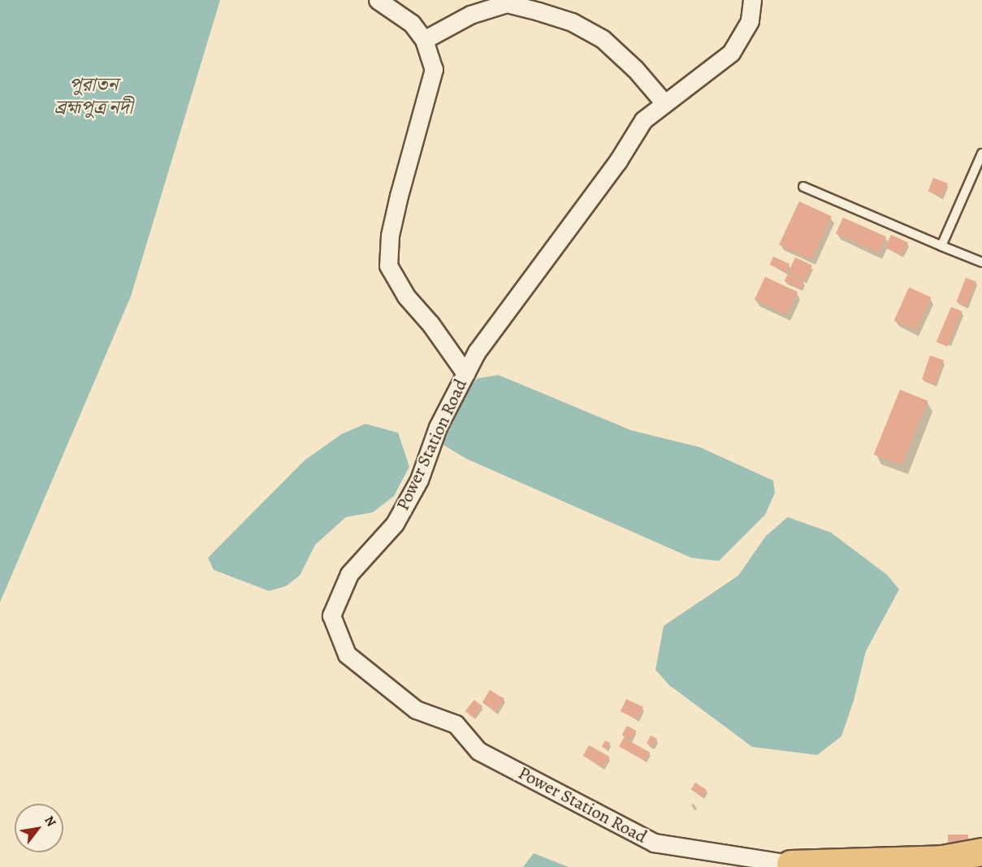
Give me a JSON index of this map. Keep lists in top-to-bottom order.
{
  "streets": {
    "main road": ["Power Station Road"]
  },
  "water": ["পুরাতন ব্রহ্মপুত্র নদী"],
  "north": "top right"
}
